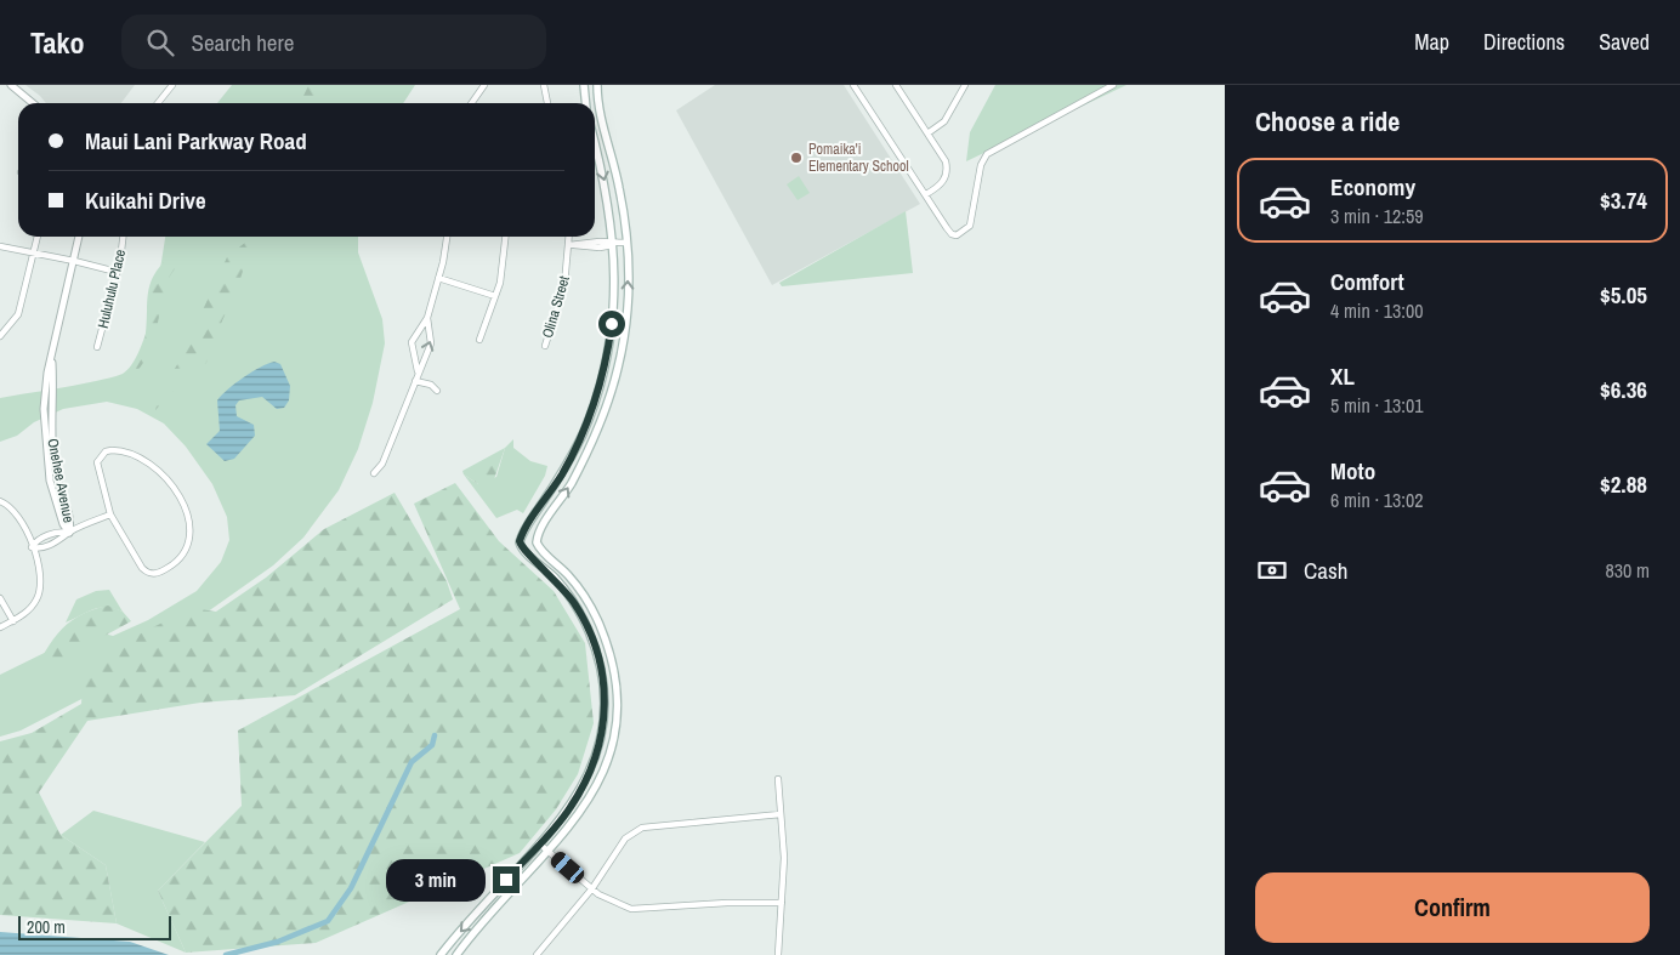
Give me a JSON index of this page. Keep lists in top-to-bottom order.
{
  "streets": {
    "street": ["Huluhulu Place", "Olina Street", "Onehee Avenue"]
  },
  "places": ["Pomaika'i Elementary School"],
  "scale_bar": "200 m",
  "page": {
    "header": "Tako",
    "search": "Search here",
    "nav": ["Map", "Directions", "Saved"],
    "heading": "Choose a ride",
    "banner": ["Maui Lani Parkway Road", "Kuikahi Drive"],
    "list": [
      {
        "name": "Economy",
        "note": "3 min · 12:59",
        "value": "$3.74"
      },
      {
        "name": "Comfort",
        "note": "4 min · 13:00",
        "value": "$5.05"
      },
      {
        "name": "XL",
        "note": "5 min · 13:01",
        "value": "$6.36"
      },
      {
        "name": "Moto",
        "note": "6 min · 13:02",
        "value": "$2.88"
      }
    ],
    "pay": ["Cash", "830 m"],
    "bubble": "3 min",
    "buttons": "Confirm",
    "scale": "200 m"
  }
}
